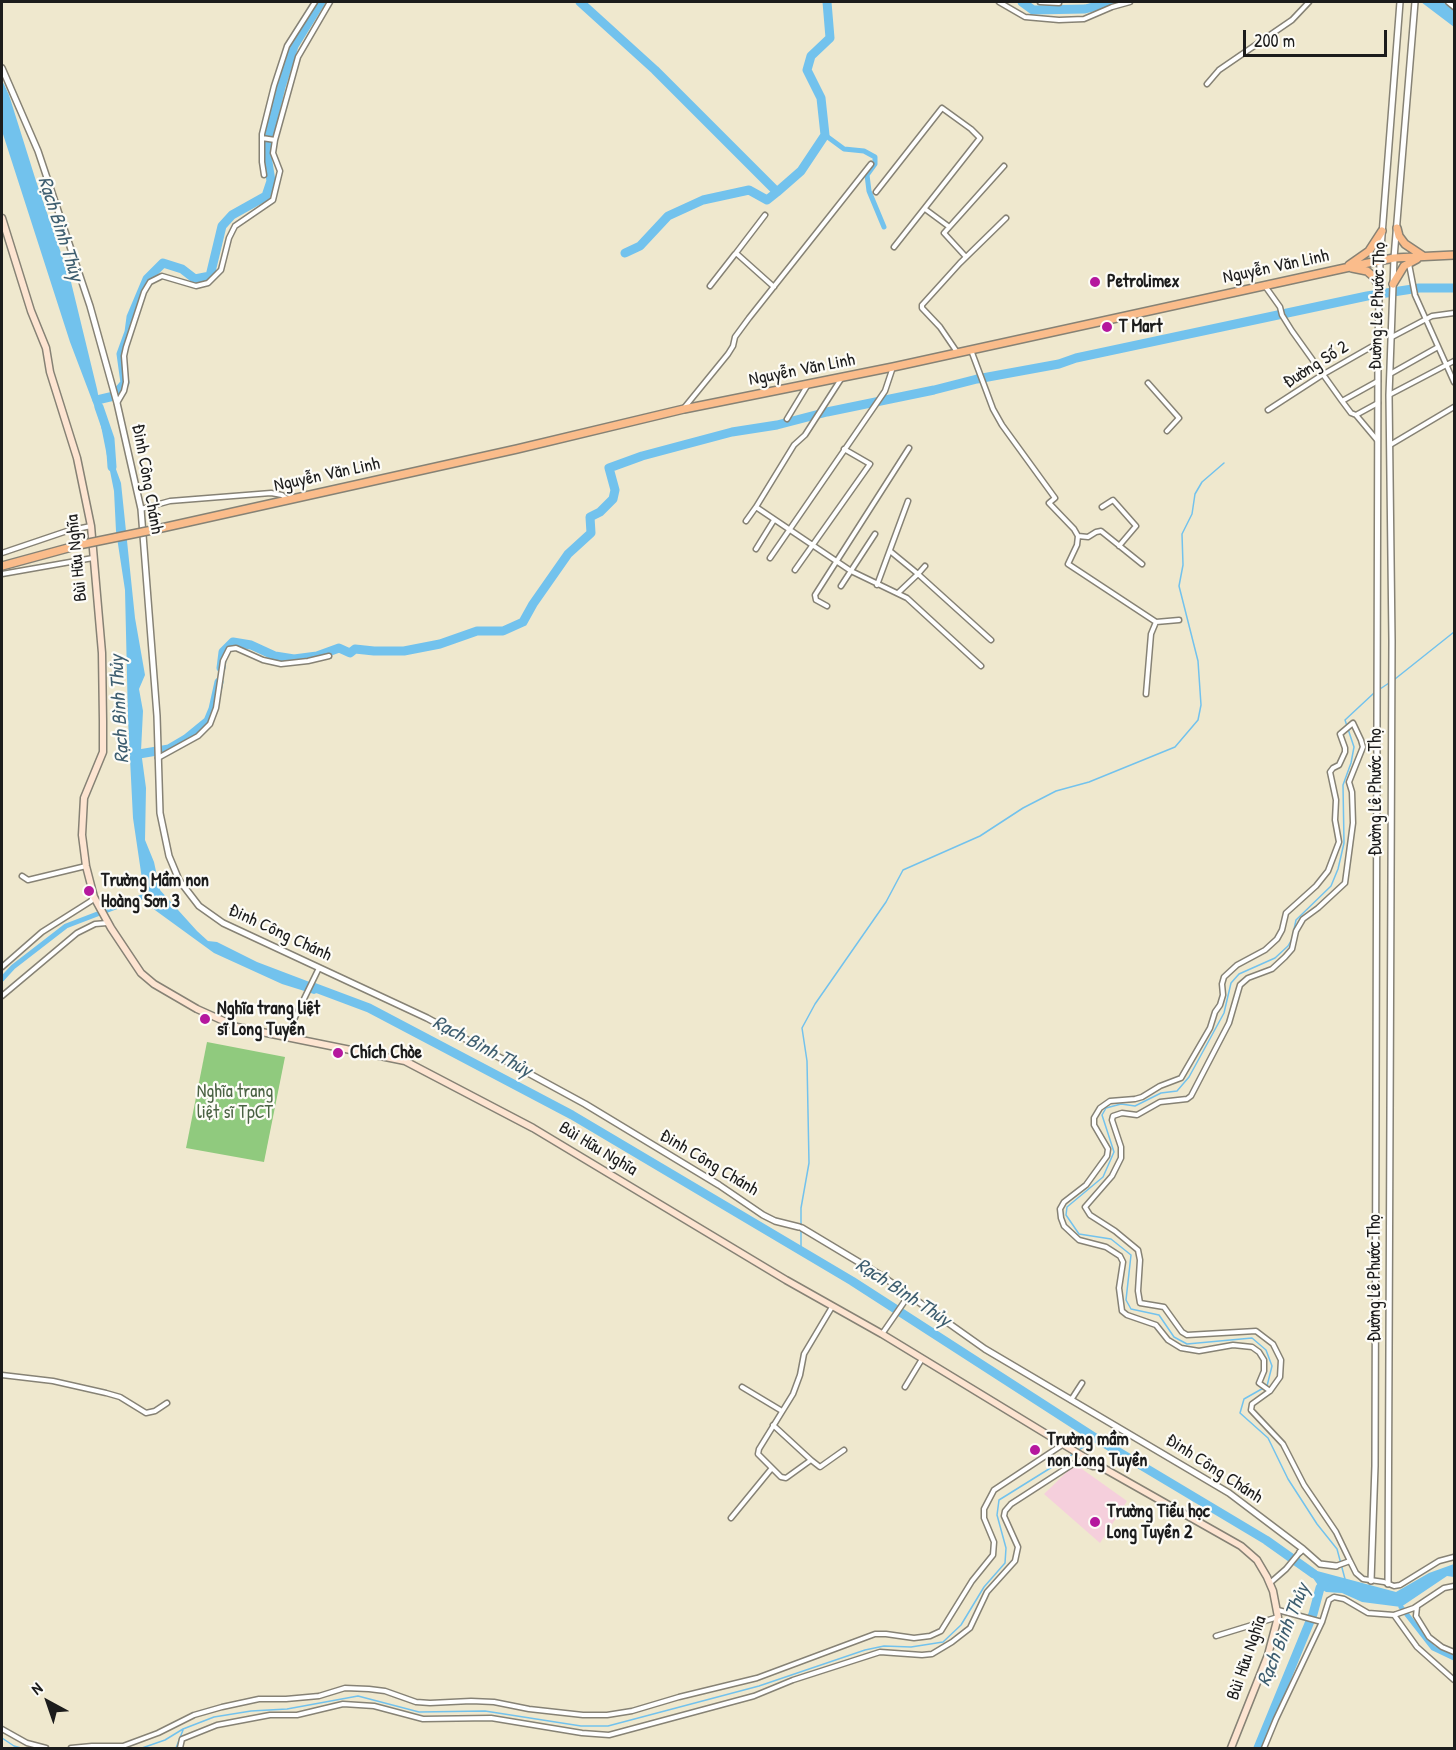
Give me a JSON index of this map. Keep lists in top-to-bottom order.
{
  "streets": {
    "highway": ["Nguyễn Văn Linh"],
    "main road": ["Bùi Hữu Nghĩa"],
    "street": ["Đường Lê Phước Thọ", "Đường Số 2", "Đinh Công Chánh"]
  },
  "crossings": [
    ["Nguyễn Văn Linh", "Đường Lê Phước Thọ"],
    ["Đường Lê Phước Thọ", "Đường Số 2"]
  ],
  "water": ["Rạch Bình Thủy"],
  "parks": ["Nghĩa trang liệt sĩ TpCT"],
  "places": [
    "Petrolimex",
    "T Mart",
    "Trường Mầm non Hoàng Sơn 3",
    "Nghĩa trang liệt sĩ Long Tuyền",
    "Chích Chòe",
    "Trường mầm non Long Tuyền",
    "Trường Tiểu học Long Tuyền 2"
  ],
  "scale_bar": "200 m",
  "north": "top left"
}
